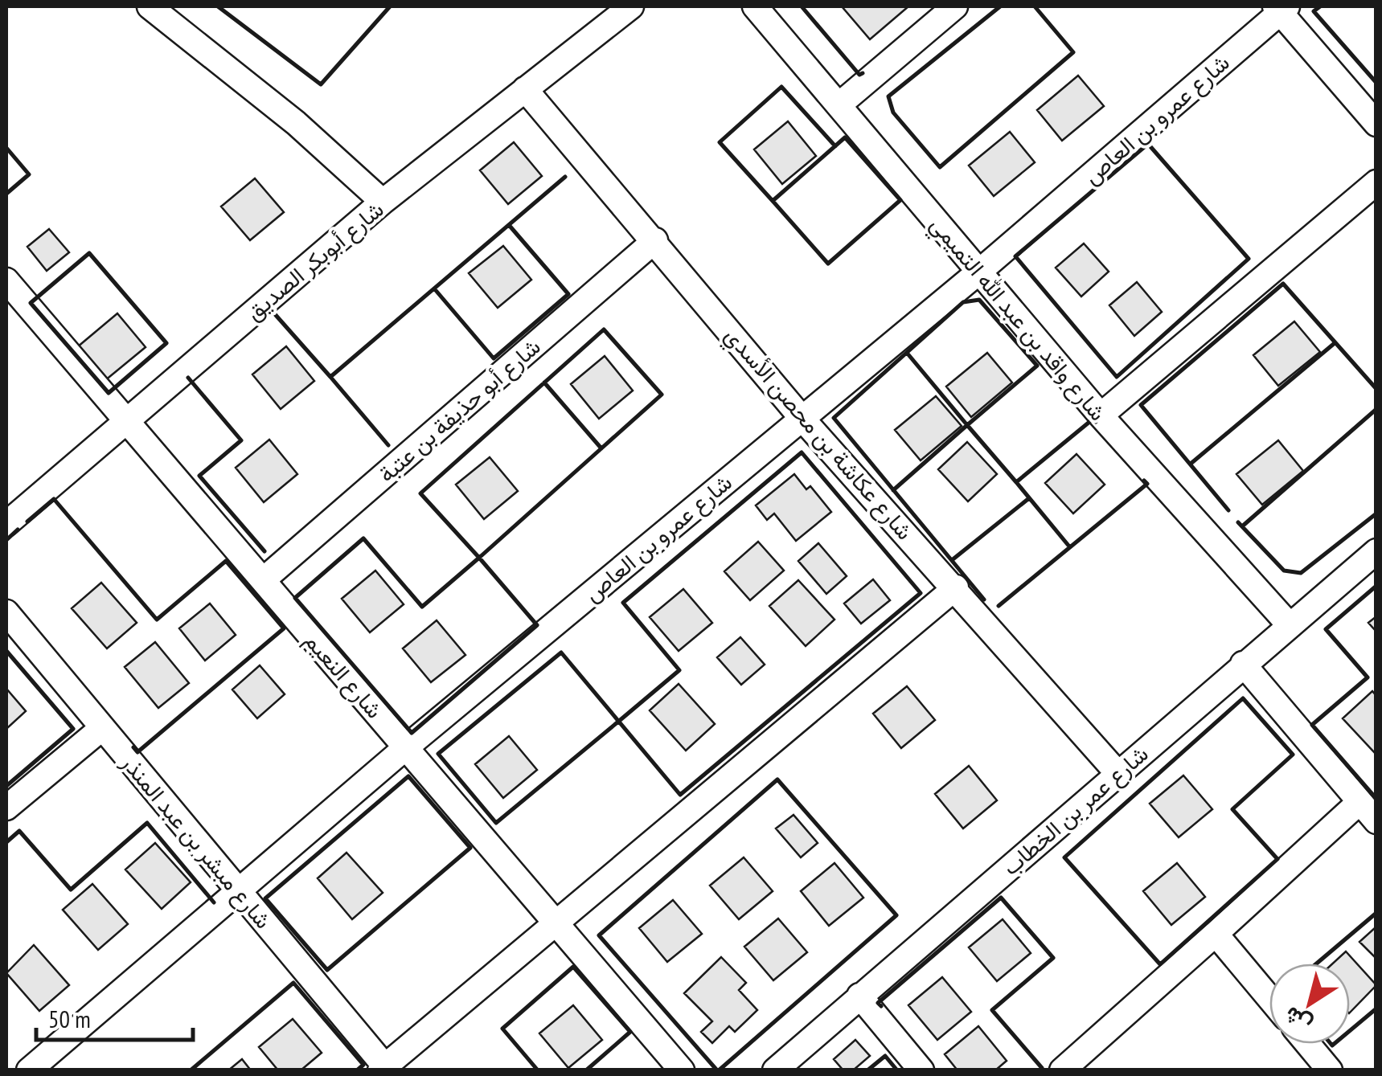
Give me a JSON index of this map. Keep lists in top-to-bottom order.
{
  "streets": {
    "street": [
      "شارع عمرو بن العاص",
      "شارع أبوبكر الصديق",
      "شارع واقد بن عبد الله التميمي",
      "شارع أبو حذيفة بن عتبة",
      "شارع عكاشة بن محصن الأسدي",
      "شارع النعيم",
      "شارع عمر بن الخطاب",
      "شارع مبشر بن عبد المنذر"
    ]
  },
  "crossings": [
    ["شارع عمرو بن العاص", "شارع واقد بن عبد الله التميمي"],
    ["شارع عمرو بن العاص", "شارع عكاشة بن محصن الأسدي"],
    ["شارع عمرو بن العاص", "شارع النعيم"],
    ["شارع عمرو بن العاص", "شارع مبشر بن عبد المنذر"],
    ["شارع أبوبكر الصديق", "شارع عكاشة بن محصن الأسدي"],
    ["شارع أبوبكر الصديق", "شارع النعيم"],
    ["شارع واقد بن عبد الله التميمي", "شارع عمر بن الخطاب"],
    ["شارع أبو حذيفة بن عتبة", "شارع عكاشة بن محصن الأسدي"],
    ["شارع أبو حذيفة بن عتبة", "شارع النعيم"],
    ["شارع عكاشة بن محصن الأسدي", "شارع عمر بن الخطاب"]
  ],
  "scale_bar": "50 m",
  "north": "bottom left"
}
